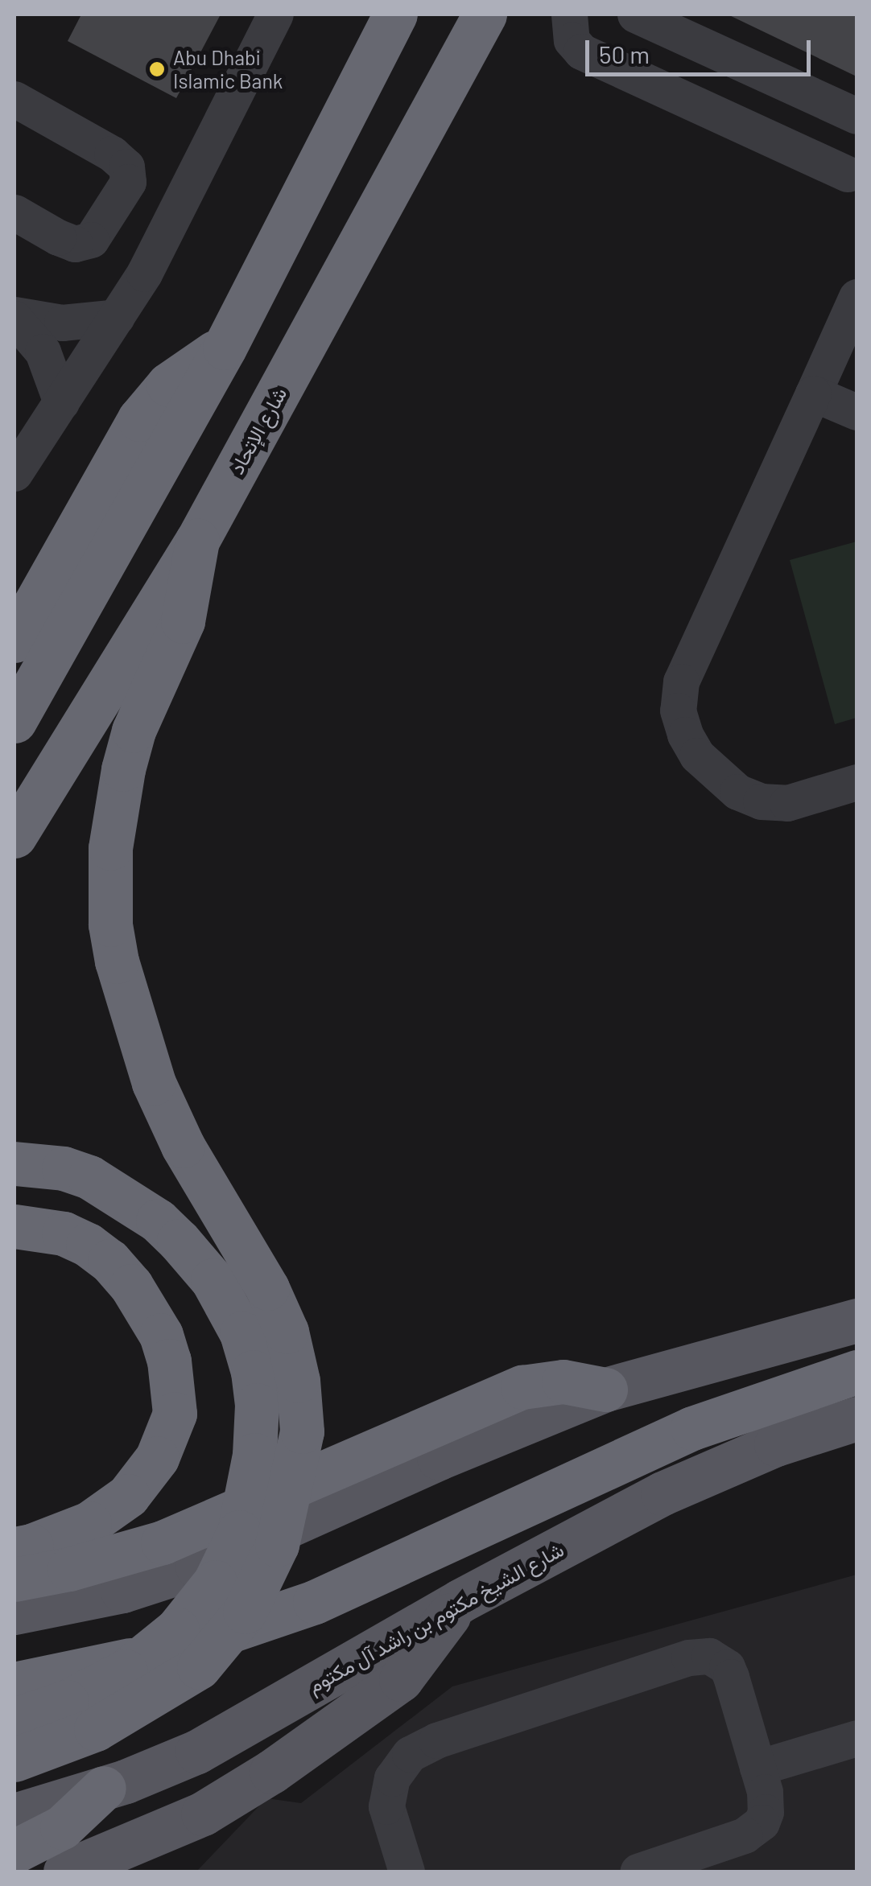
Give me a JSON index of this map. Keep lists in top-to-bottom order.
{
  "streets": {
    "highway": ["شارع الإتحاد"],
    "main road": ["شارع الشيخ مكتوم بن راشد آل مكتوم"]
  },
  "places": ["Abu Dhabi Islamic Bank"],
  "scale_bar": "50 m"
}
